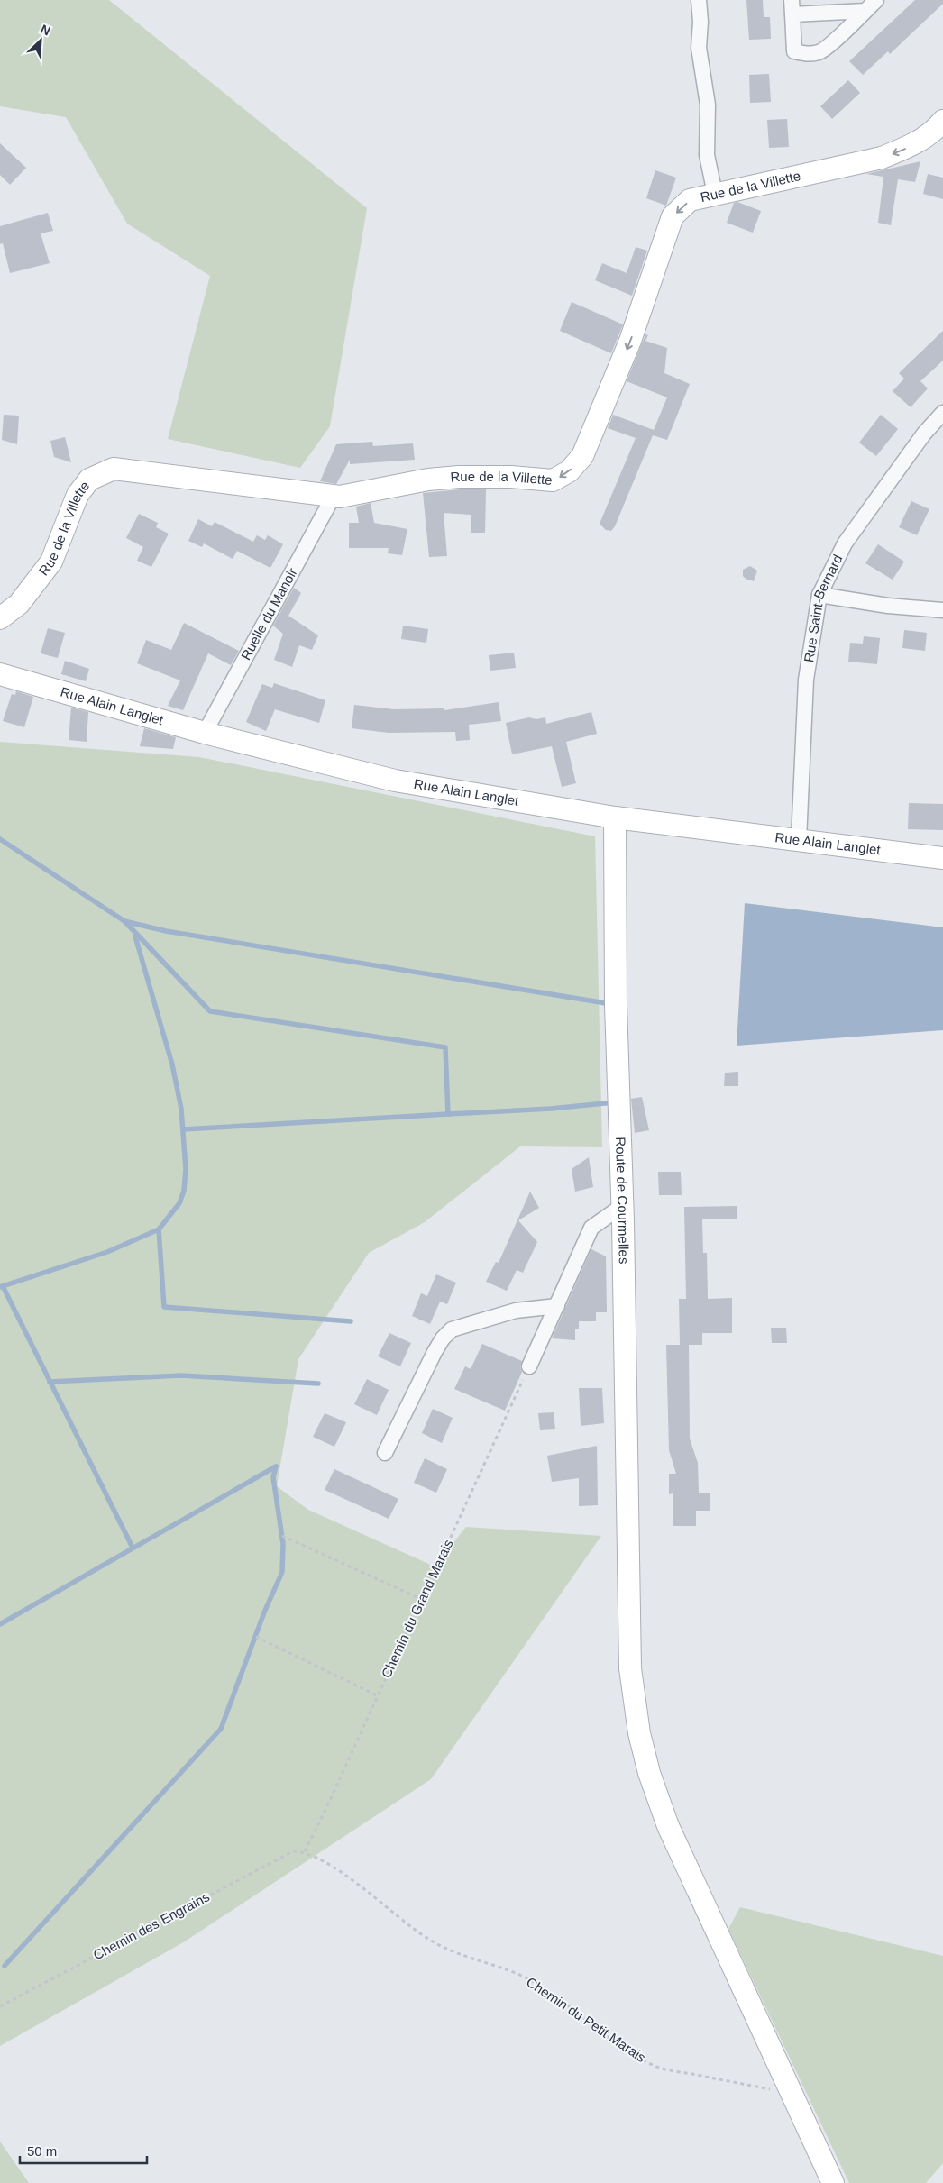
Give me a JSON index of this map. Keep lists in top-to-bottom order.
{
  "streets": {
    "street": [
      "Rue de la Villette",
      "Rue Saint-Bernard",
      "Ruelle du Manoir",
      "Rue Alain Langlet",
      "Route de Courmelles"
    ],
    "path": ["Chemin du Grand Marais", "Chemin des Engrains", "Chemin du Petit Marais"]
  },
  "crossings": [
    ["Rue de la Villette", "Ruelle du Manoir"],
    ["Rue Saint-Bernard", "Rue Alain Langlet"],
    ["Ruelle du Manoir", "Rue Alain Langlet"],
    ["Rue Alain Langlet", "Route de Courmelles"],
    ["Route de Courmelles", "Chemin du Petit Marais"],
    ["Chemin du Grand Marais", "Chemin des Engrains"],
    ["Chemin du Grand Marais", "Chemin du Petit Marais"],
    ["Chemin des Engrains", "Chemin du Petit Marais"]
  ],
  "one_way": ["Rue de la Villette"],
  "scale_bar": "50 m",
  "north": "top right"
}
